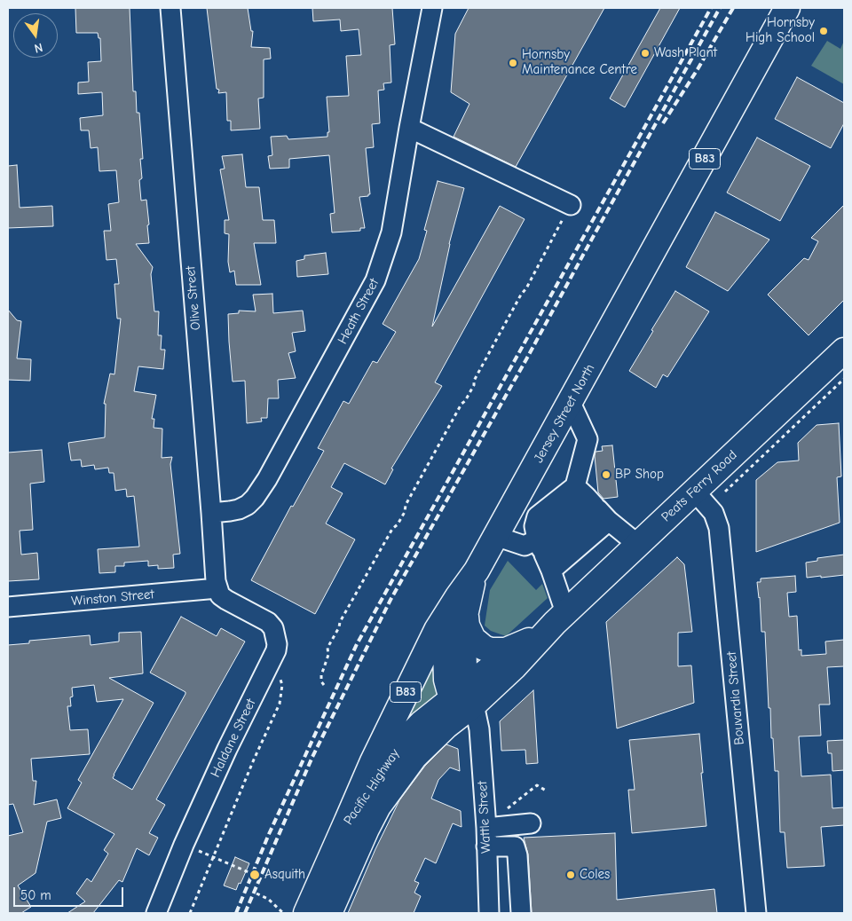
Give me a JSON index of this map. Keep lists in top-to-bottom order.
{
  "streets": {
    "main road": [
      "B83",
      "Jersey Street North",
      "Peats Ferry Road",
      "Pacific Highway"
    ],
    "street": [
      "Olive Street",
      "Heath Street",
      "Winston Street",
      "Bouvardia Street",
      "Haldane Street",
      "Wattle Street"
    ]
  },
  "crossings": [
    ["B83", "Jersey Street North"],
    ["B83", "Peats Ferry Road"],
    ["B83", "Pacific Highway"],
    ["B83", "Wattle Street"],
    ["Olive Street", "Heath Street"],
    ["Olive Street", "Winston Street"],
    ["Olive Street", "Haldane Street"],
    ["Jersey Street North", "Peats Ferry Road"],
    ["Jersey Street North", "Pacific Highway"],
    ["Peats Ferry Road", "Bouvardia Street"],
    ["Peats Ferry Road", "Pacific Highway"],
    ["Peats Ferry Road", "Wattle Street"],
    ["Winston Street", "Haldane Street"],
    ["Pacific Highway", "Wattle Street"]
  ],
  "places": [
    "Hornsby High School",
    "Wash Plant",
    "Hornsby Maintenance Centre",
    "BP Shop",
    "Asquith",
    "Coles"
  ],
  "scale_bar": "50 m",
  "north": "bottom"
}
